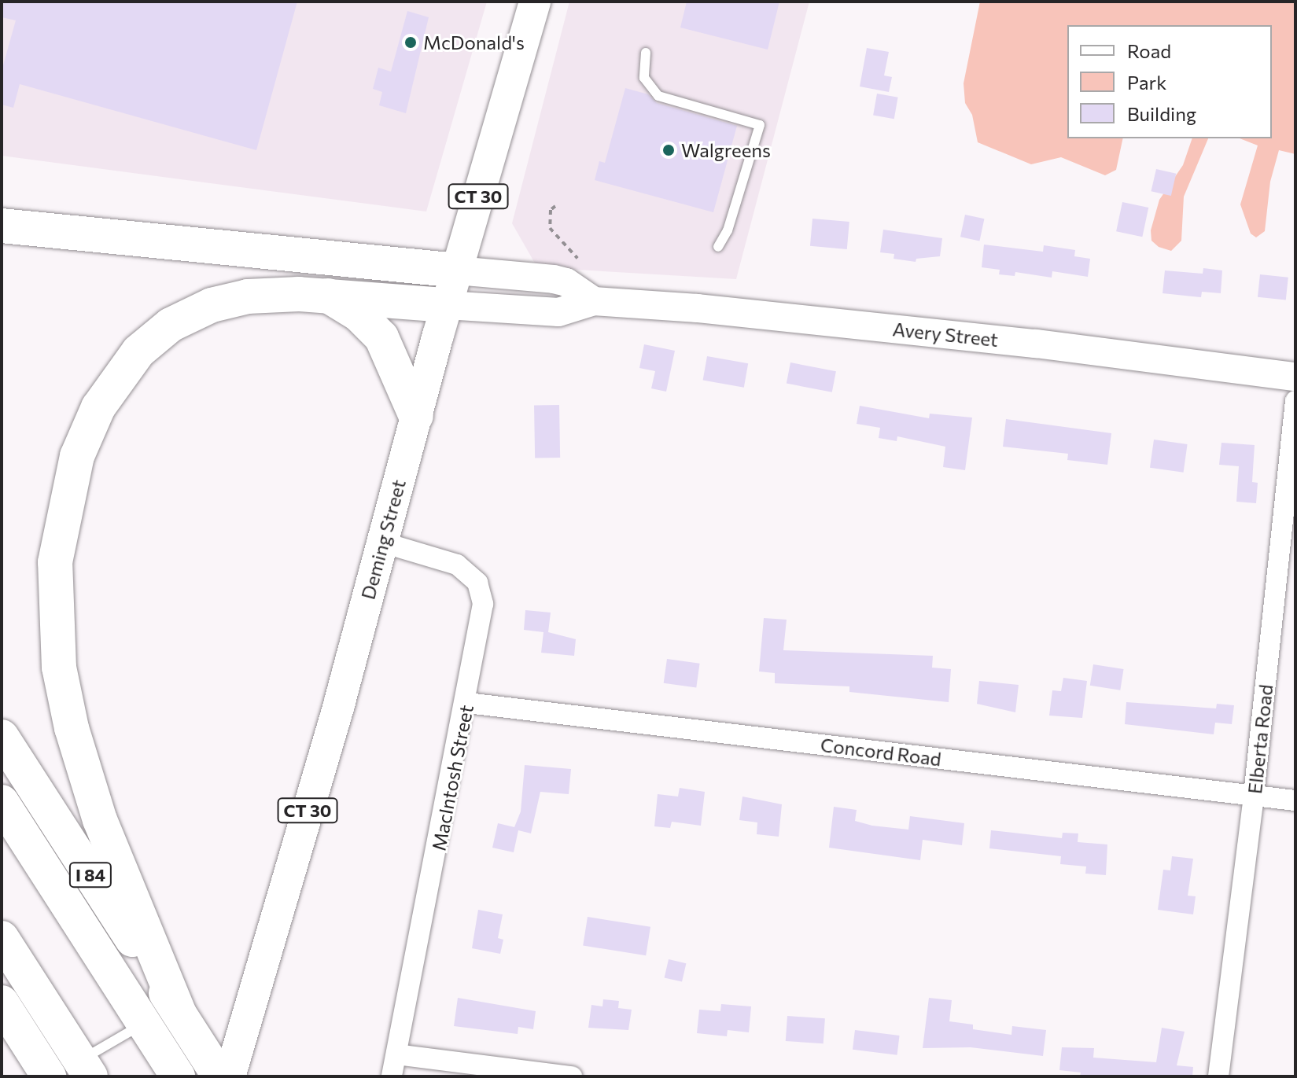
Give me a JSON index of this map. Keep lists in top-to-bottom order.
{
  "streets": {
    "highway": ["I 84"],
    "main road": ["CT 30", "Avery Street", "Deming Street"],
    "street": ["Elberta Road", "Concord Road", "MacIntosh Street"]
  },
  "crossings": [
    ["Avery Street", "Deming Street"],
    ["Deming Street", "MacIntosh Street"],
    ["Elberta Road", "Concord Road"],
    ["Concord Road", "MacIntosh Street"]
  ],
  "places": ["McDonald's", "Walgreens"],
  "legend": ["Road", "Park", "Building"]
}
